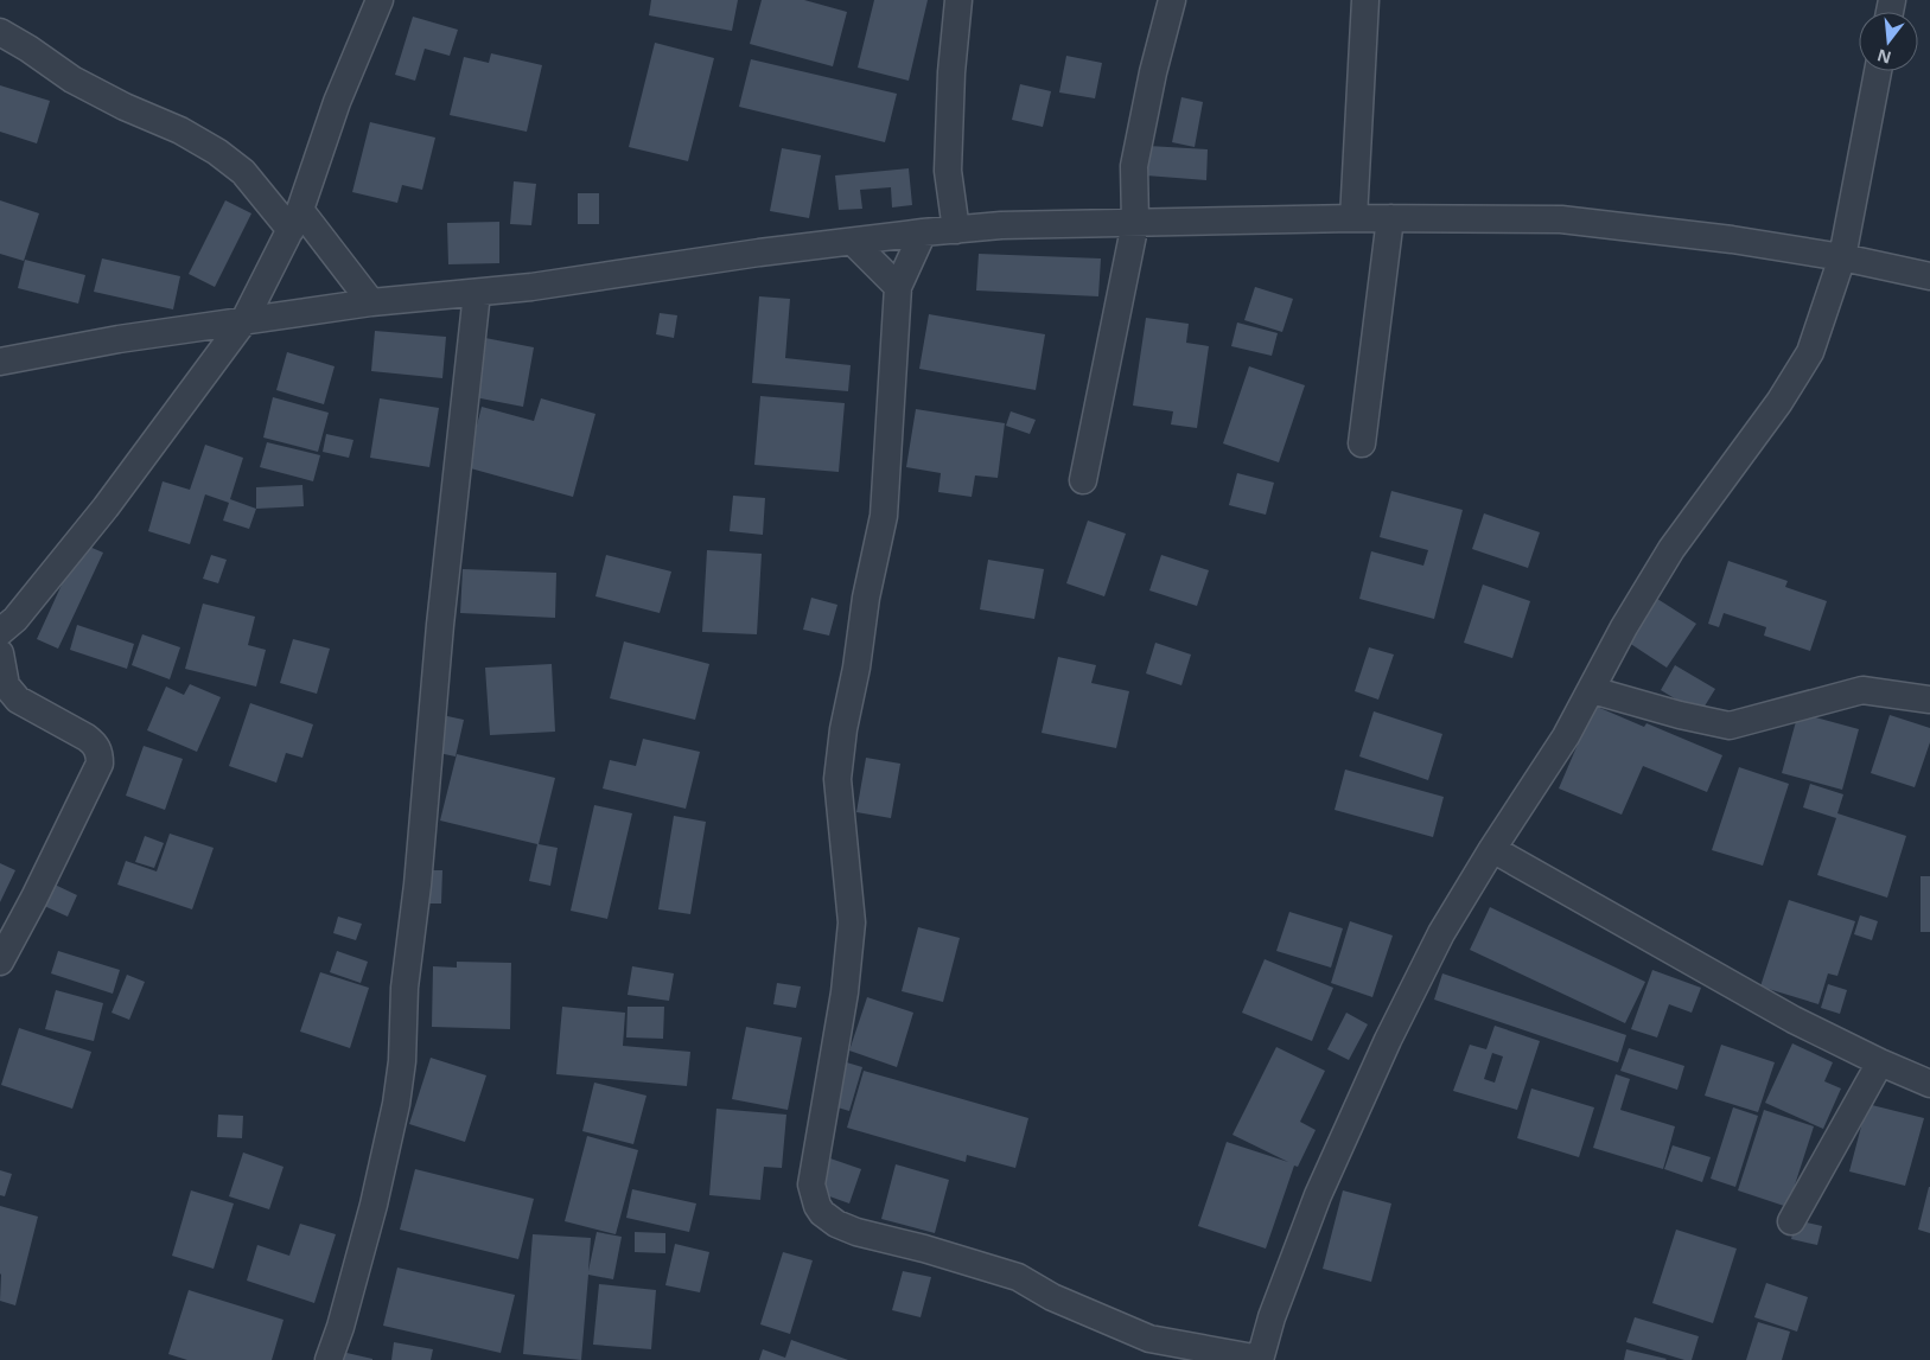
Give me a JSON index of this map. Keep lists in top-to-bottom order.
{
  "north": "bottom"
}
